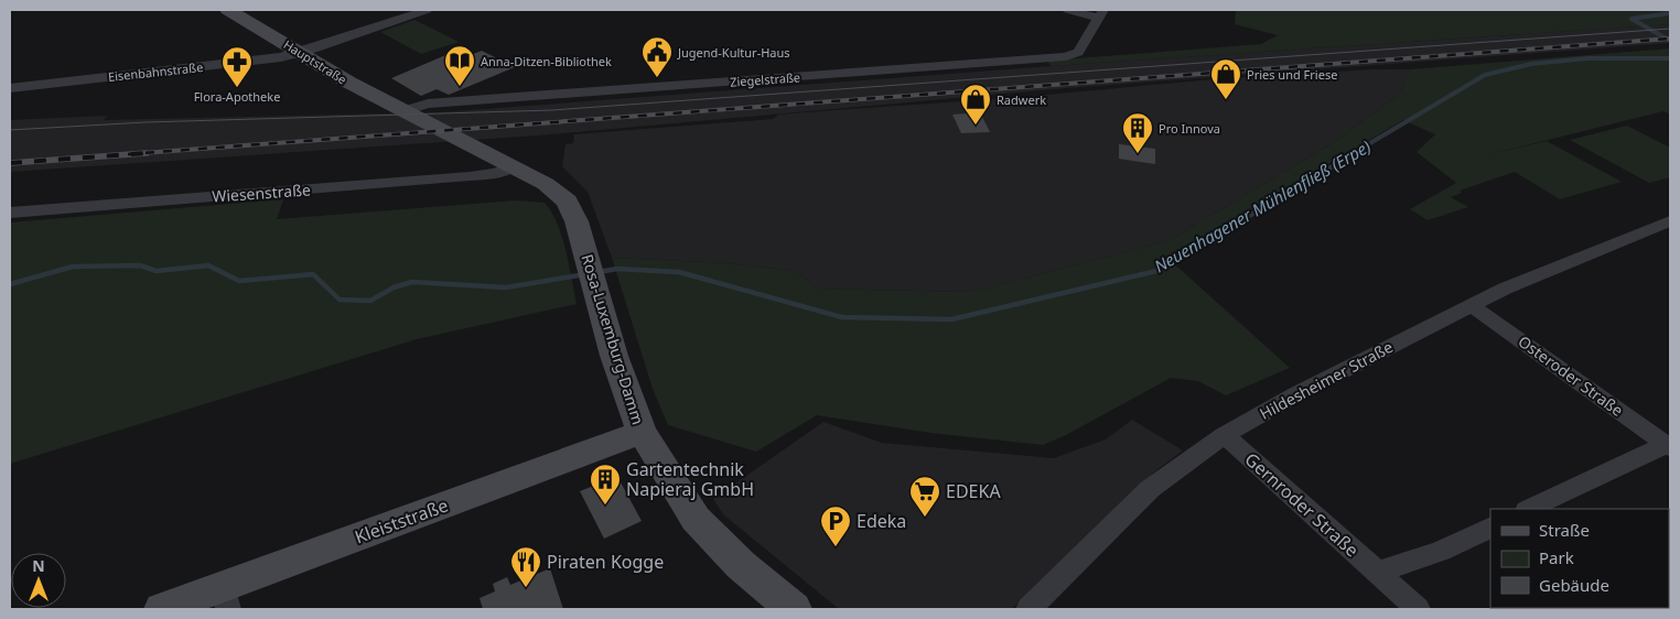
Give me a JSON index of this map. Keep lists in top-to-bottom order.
{
  "streets": {
    "main road": ["Hauptstraße", "Rosa-Luxemburg-Damm", "Kleiststraße"],
    "street": [
      "Eisenbahnstraße",
      "Ziegelstraße",
      "Wiesenstraße",
      "Osteroder Straße",
      "Hildesheimer Straße",
      "Gernroder Straße"
    ]
  },
  "crossings": [
    ["Hauptstraße", "Eisenbahnstraße"],
    ["Hauptstraße", "Ziegelstraße"],
    ["Hauptstraße", "Rosa-Luxemburg-Damm"],
    ["Ziegelstraße", "Rosa-Luxemburg-Damm"],
    ["Wiesenstraße", "Rosa-Luxemburg-Damm"],
    ["Rosa-Luxemburg-Damm", "Kleiststraße"],
    ["Osteroder Straße", "Hildesheimer Straße"],
    ["Hildesheimer Straße", "Gernroder Straße"]
  ],
  "water": ["Neuenhagener Mühlenfließ (Erpe)"],
  "places": {
    "public building": ["Jugend-Kultur-Haus"],
    "library": ["Anna-Ditzen-Bibliothek"],
    "pharmacy": ["Flora-Apotheke"],
    "shop": ["Pries und Friese", "Radwerk"],
    "building": ["Pro Innova", "Gartentechnik Napieraj GmbH"],
    "supermarket": ["EDEKA"],
    "parking": ["Edeka"],
    "restaurant": ["Piraten Kogge"]
  },
  "legend": ["Straße", "Park", "Gebäude"],
  "north": "top"
}
